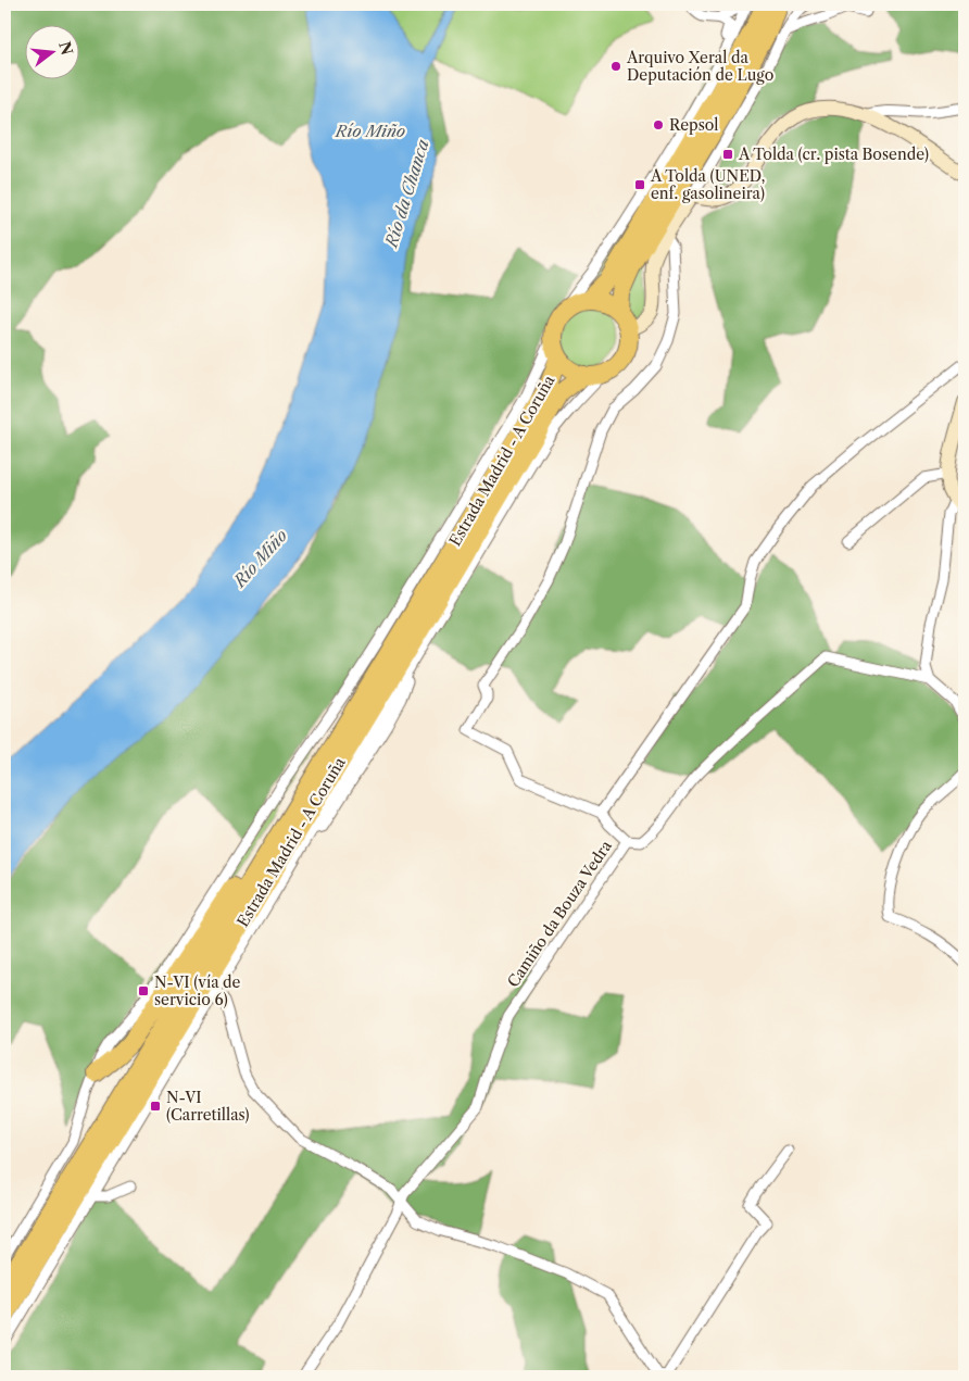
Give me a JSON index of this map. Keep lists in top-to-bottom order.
{
  "streets": {
    "highway": ["Estrada Madrid - A Coruña"],
    "street": ["Camiño da Bouza Vedra"]
  },
  "water": ["Río Miño", "Río da Chanca"],
  "places": {
    "other": ["Arquivo Xeral da Deputación de Lugo", "Repsol"],
    "transit": [
      "A Tolda (cr. pista Bosende)",
      "A Tolda (UNED, enf. gasolineira)",
      "N-VI (vía de servicio 6)",
      "N-VI (Carretillas)"
    ]
  },
  "north": "right"
}
